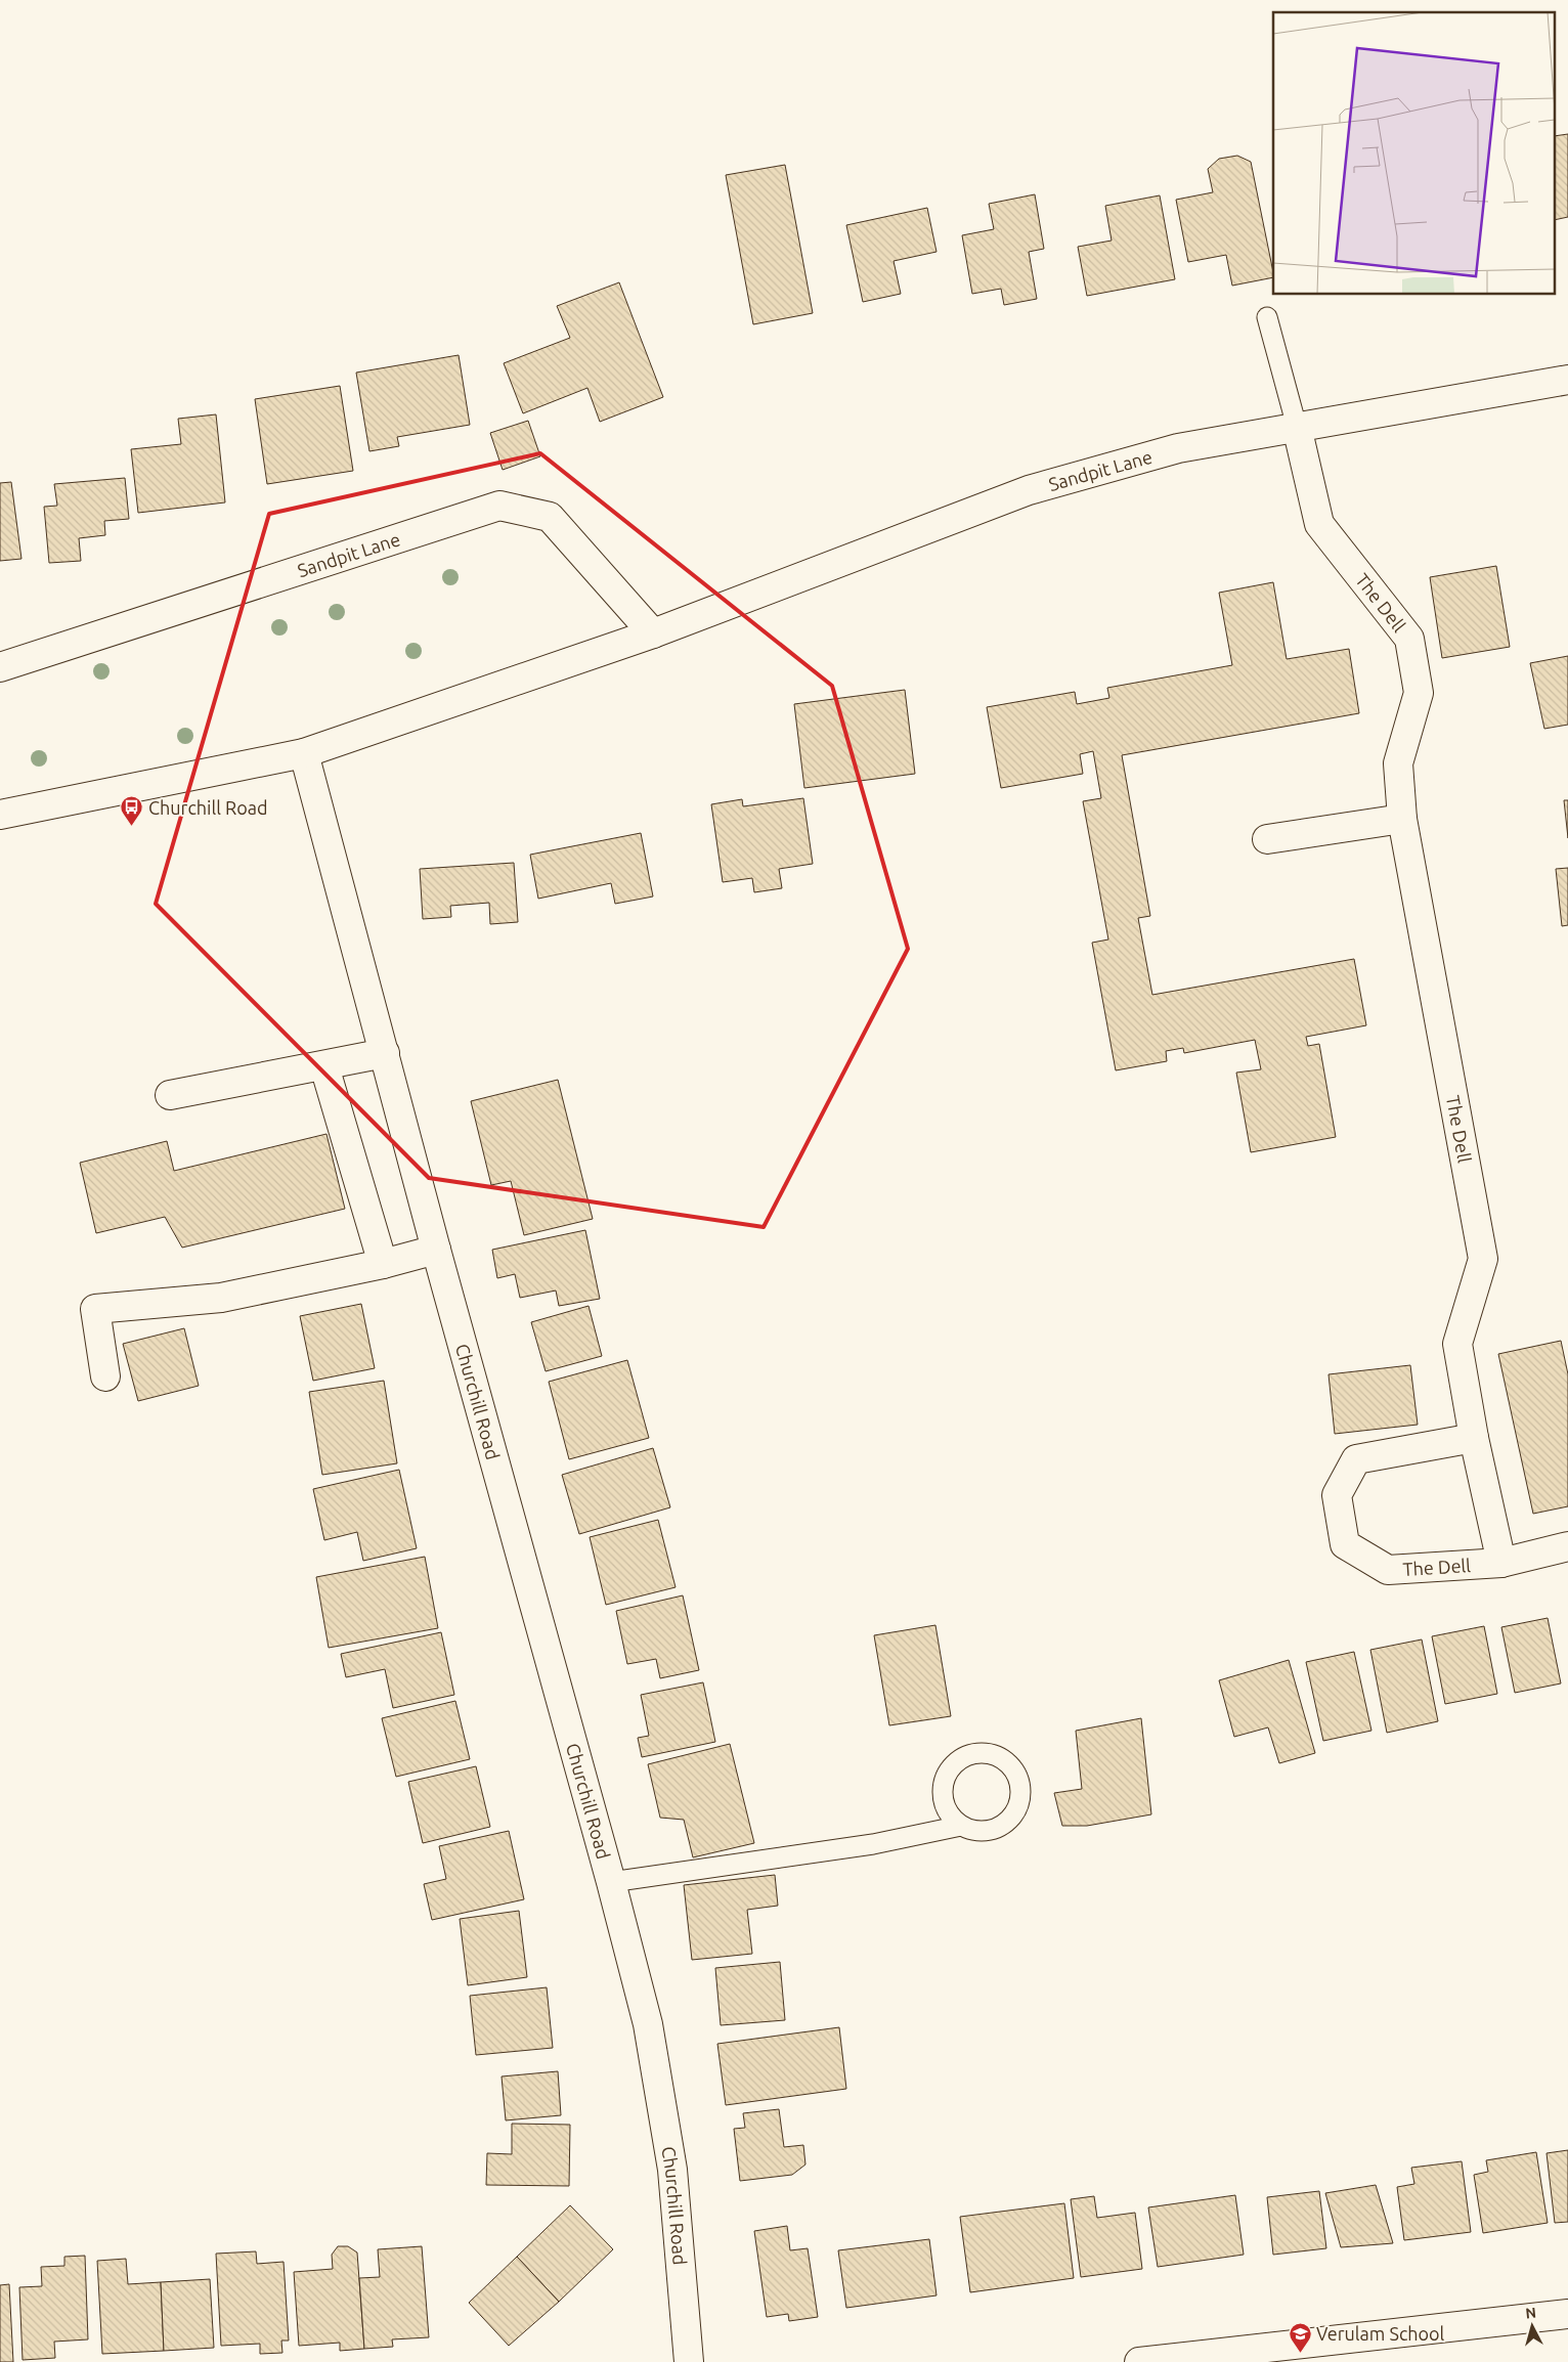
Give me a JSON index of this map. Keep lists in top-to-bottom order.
{
  "streets": {
    "street": ["Sandpit Lane", "The Dell", "Churchill Road"]
  },
  "crossings": [
    ["Sandpit Lane", "The Dell"],
    ["Sandpit Lane", "Churchill Road"]
  ],
  "places": {
    "bus stop": ["Churchill Road"],
    "school or university": ["Verulam School"]
  },
  "north": "top"
}
